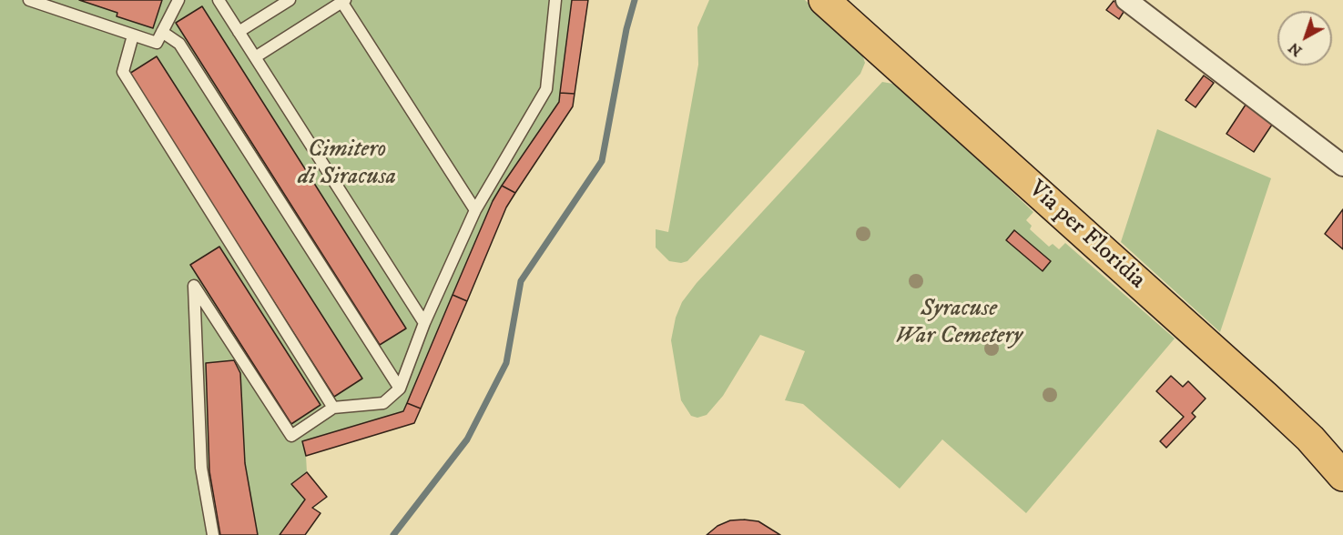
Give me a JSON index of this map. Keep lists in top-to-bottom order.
{
  "streets": {
    "main road": ["Via per Floridia"]
  },
  "parks": ["Cimitero di Siracusa", "Syracuse War Cemetery"],
  "north": "bottom left"
}
